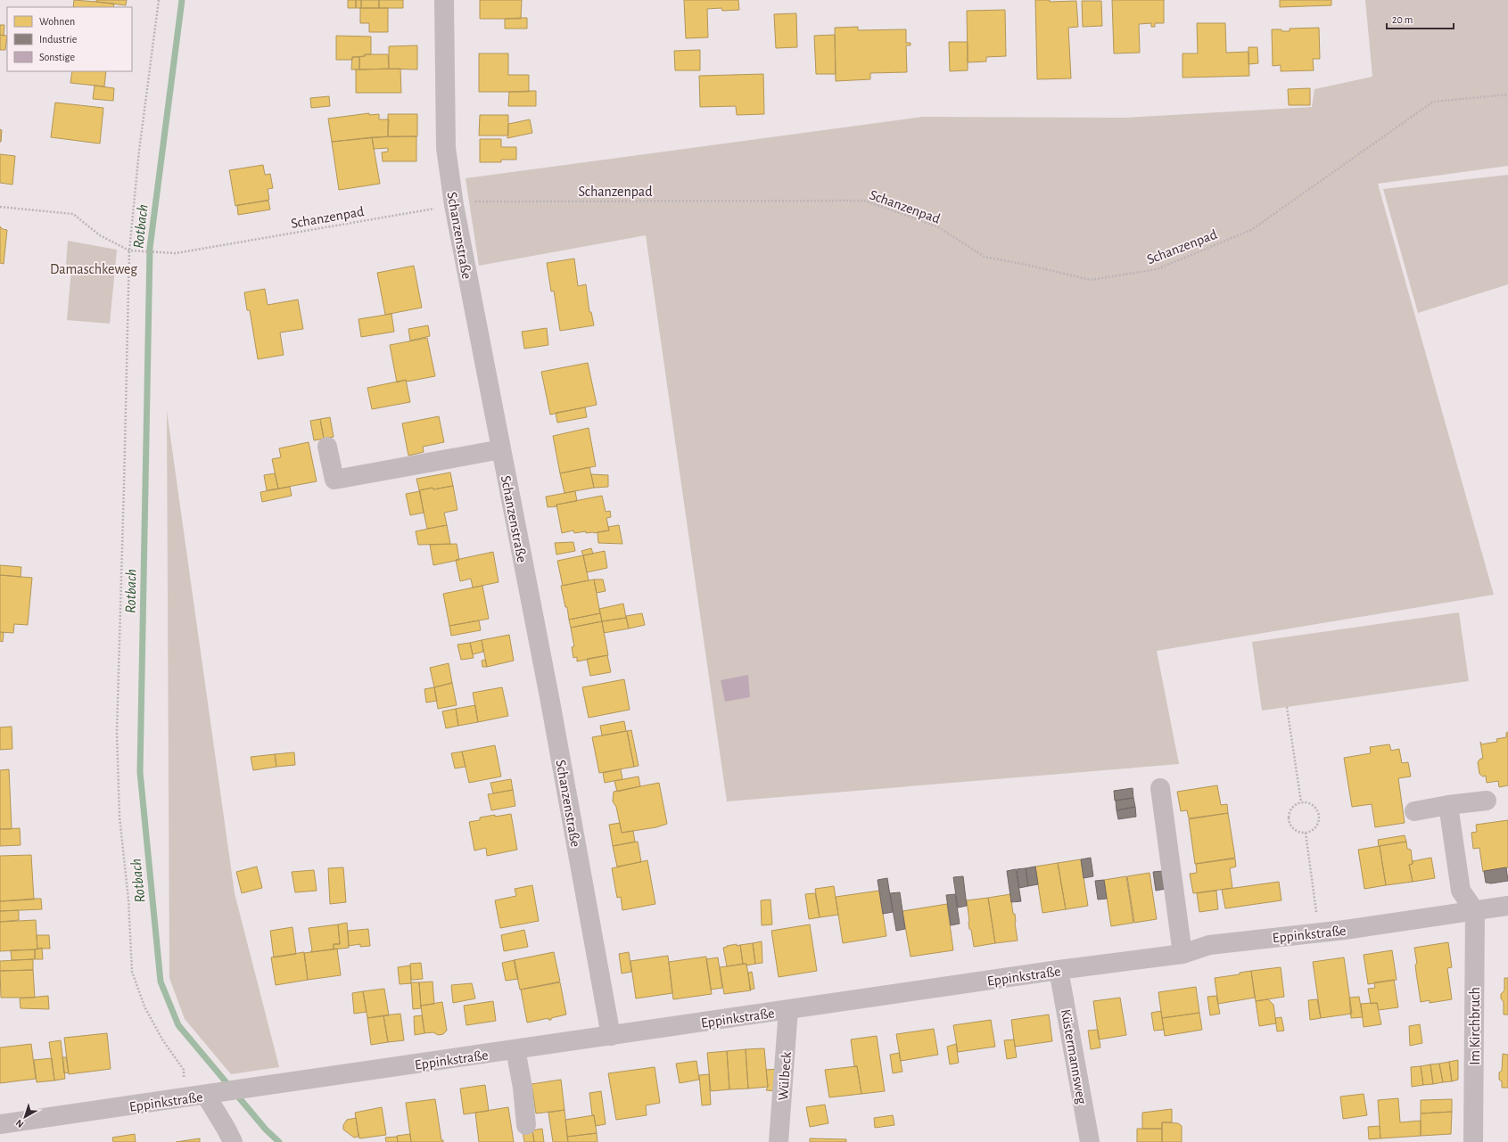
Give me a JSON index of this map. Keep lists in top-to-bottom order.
{
  "streets": {
    "street": [
      "Schanzenstraße",
      "Eppinkstraße",
      "Im Kirchbruch",
      "Küstermannsweg",
      "Wülbeck"
    ],
    "path": ["Schanzenpad"]
  },
  "crossings": [
    ["Schanzenpad", "Schanzenstraße"],
    ["Schanzenstraße", "Eppinkstraße"],
    ["Eppinkstraße", "Im Kirchbruch"],
    ["Eppinkstraße", "Küstermannsweg"],
    ["Eppinkstraße", "Wülbeck"]
  ],
  "water": ["Rotbach"],
  "parks": ["Damaschkeweg"],
  "legend": ["Wohnen", "Industrie", "Sonstige"],
  "scale_bar": "20 m",
  "north": "bottom left"
}
